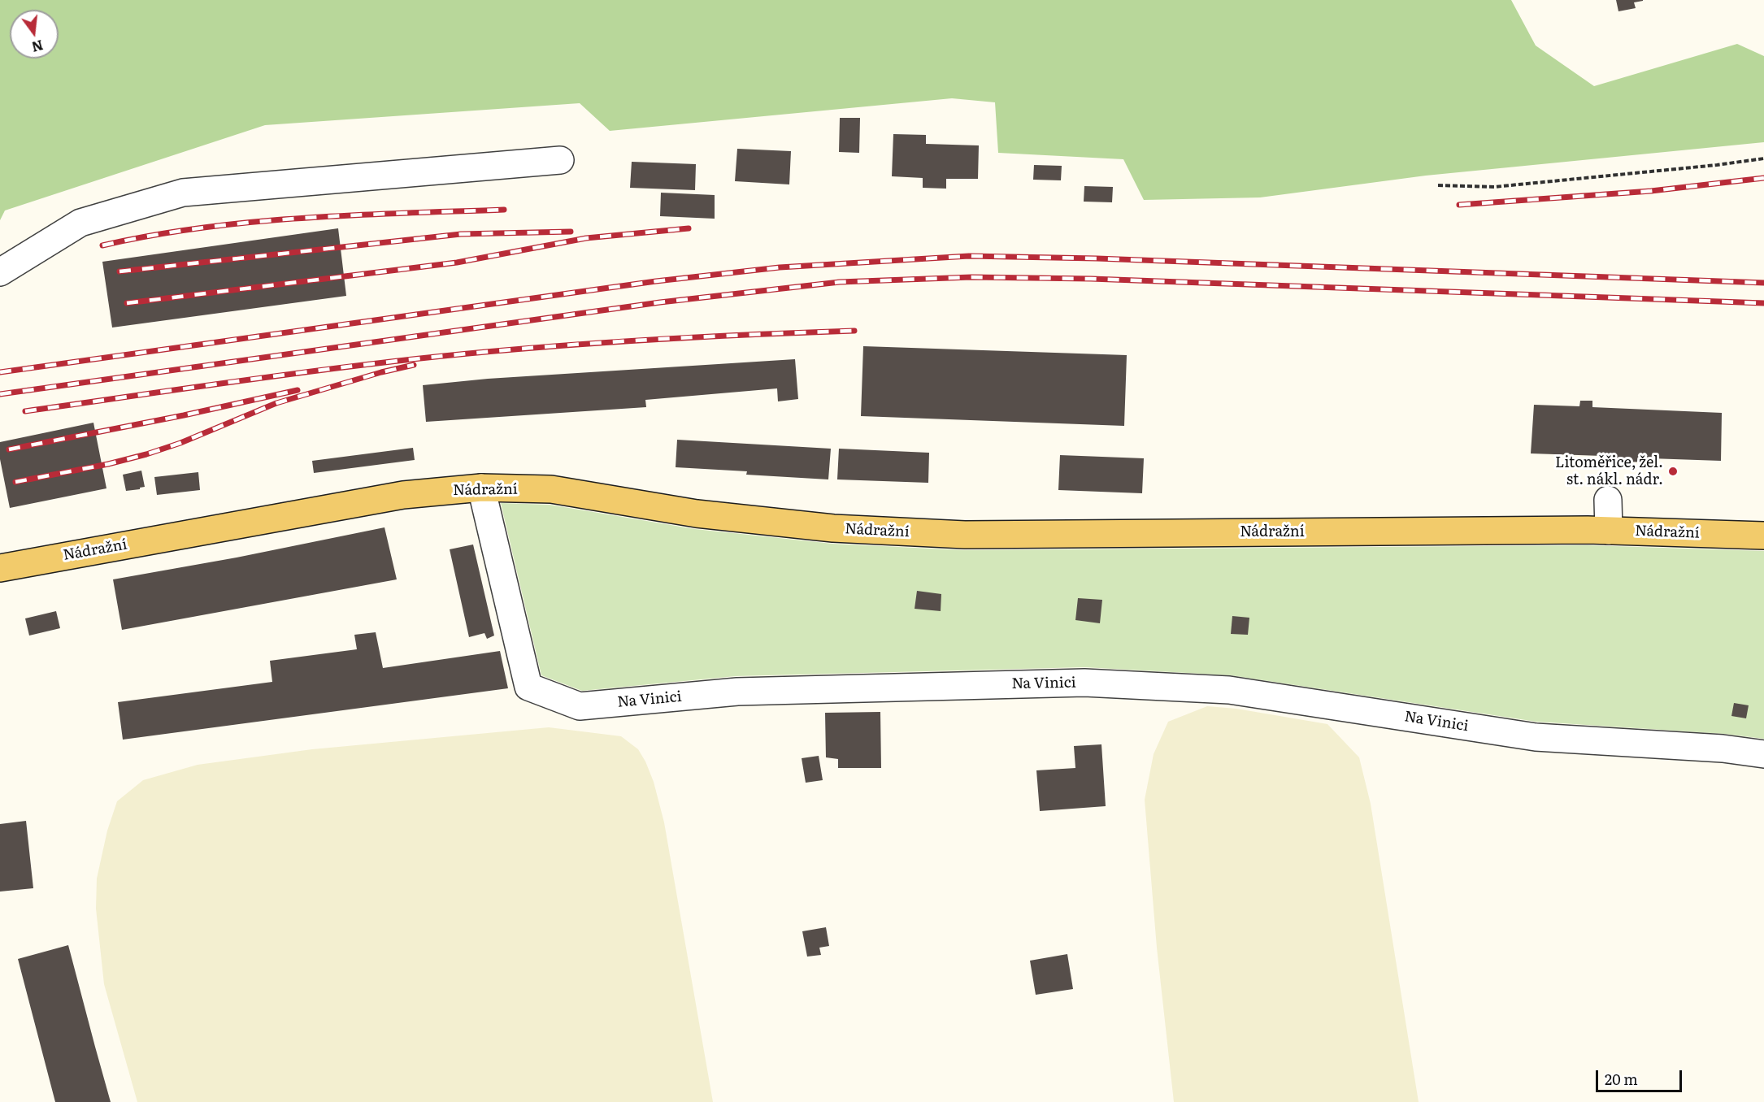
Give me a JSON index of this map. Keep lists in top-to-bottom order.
{
  "streets": {
    "main road": ["Nádražní"],
    "street": ["Na Vinici"]
  },
  "crossings": [
    ["Nádražní", "Na Vinici"]
  ],
  "places": ["Litoměřice, žel. st. nákl. nádr."],
  "scale_bar": "20 m",
  "north": "bottom"
}
